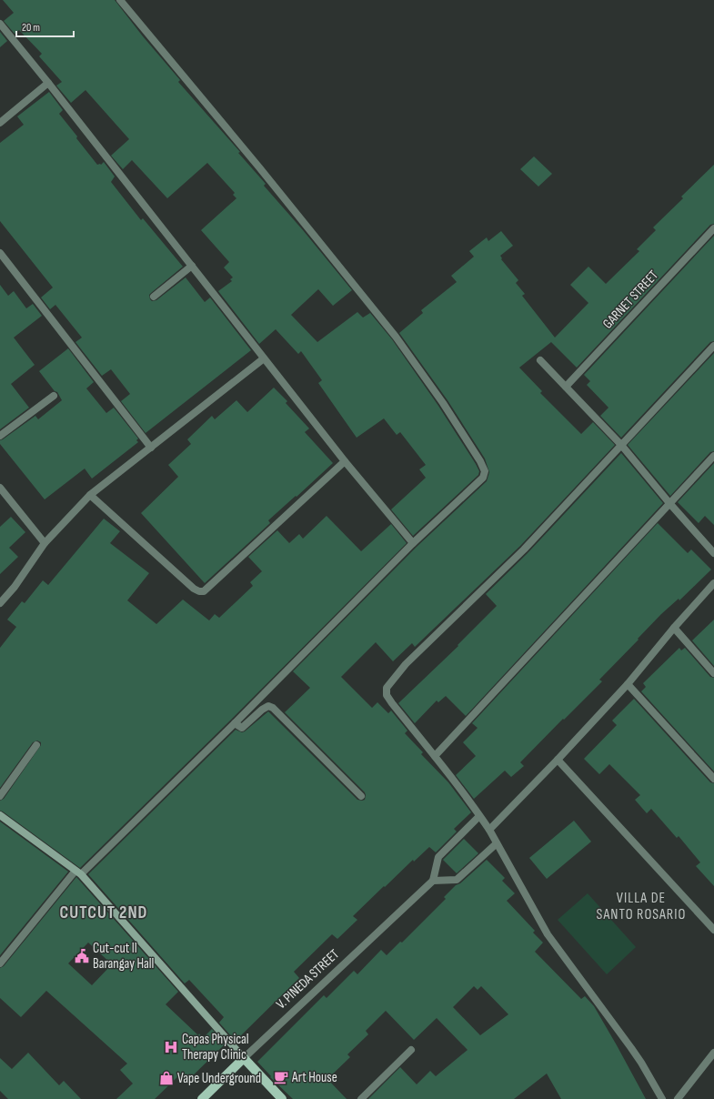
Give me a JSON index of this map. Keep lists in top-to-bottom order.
{
  "streets": {
    "main road": ["V. PINEDA STREET"],
    "street": ["GARNET STREET"]
  },
  "districts": ["VILLA DE SANTO ROSARIO", "CUTCUT 2ND"],
  "places": {
    "public building": ["Cut-cut II Barangay Hall"],
    "hospital": ["Capas Physical Therapy Clinic"],
    "cafe": ["Art House"],
    "shop": ["Vape Underground"]
  },
  "scale_bar": "20 m"
}
